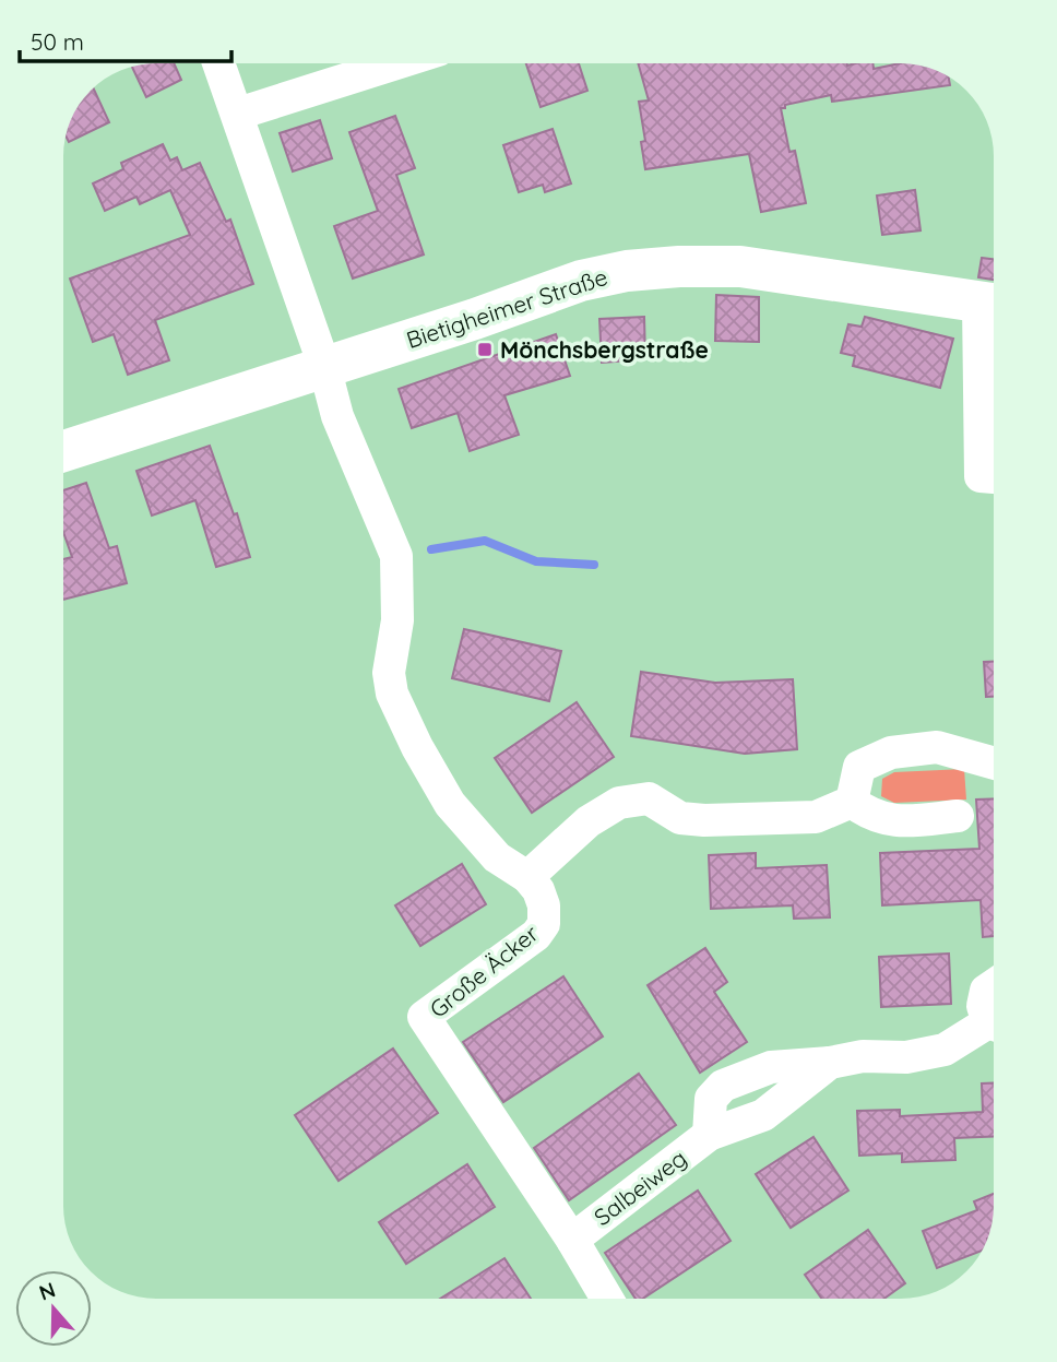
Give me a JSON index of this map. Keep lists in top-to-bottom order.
{
  "streets": {
    "street": ["Bietigheimer Straße", "Große Äcker", "Salbeiweg"]
  },
  "crossings": [
    ["Große Äcker", "Salbeiweg"]
  ],
  "places": {
    "transit": ["Mönchsbergstraße"]
  },
  "scale_bar": "50 m",
  "north": "top"
}
